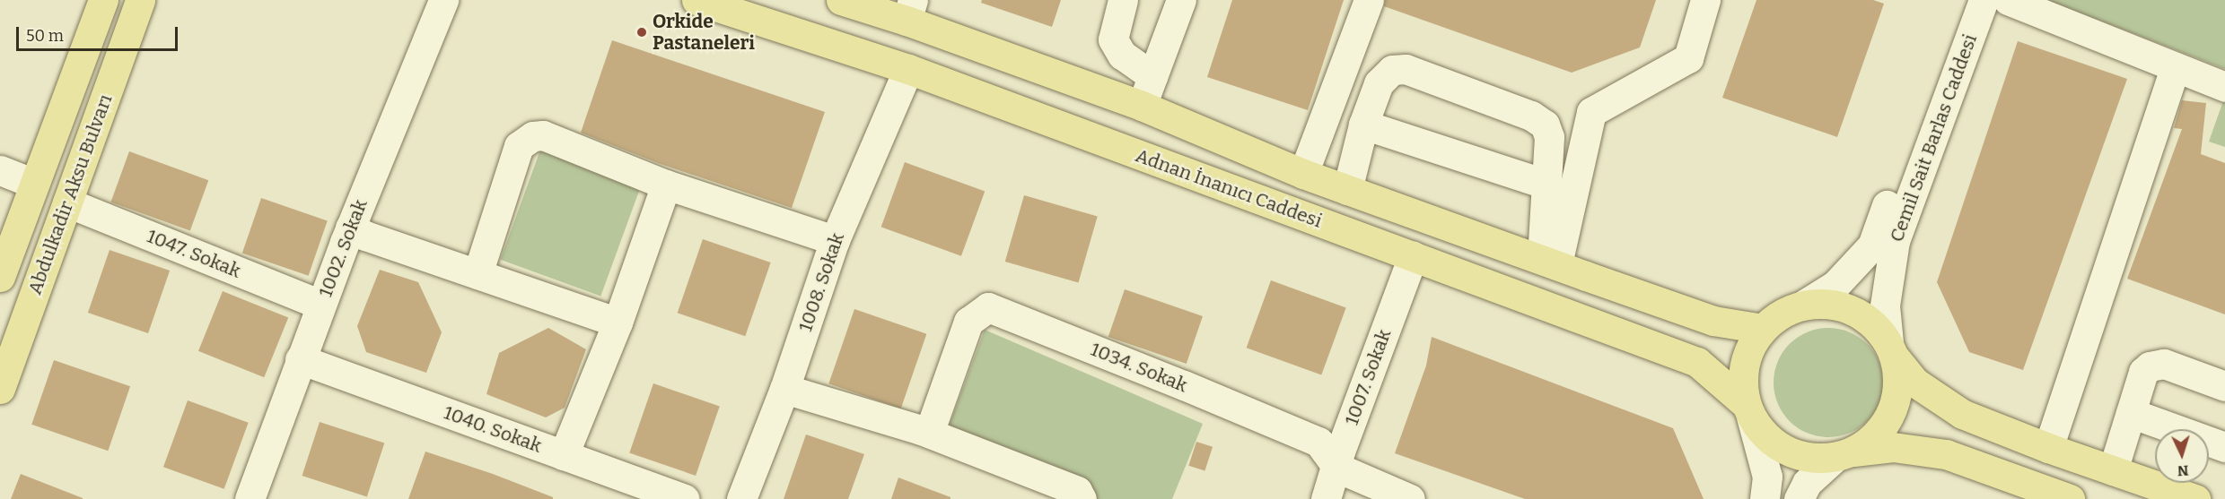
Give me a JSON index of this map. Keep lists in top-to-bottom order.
{
  "streets": {
    "main road": ["Adnan İnanıcı Caddesi", "Abdulkadir Aksu Bulvarı"],
    "street": [
      "Cemil Sait Barlas Caddesi",
      "1002. Sokak",
      "1047. Sokak",
      "1008. Sokak",
      "1034. Sokak",
      "1007. Sokak",
      "1040. Sokak"
    ]
  },
  "crossings": [
    ["Cemil Sait Barlas Caddesi", "Adnan İnanıcı Caddesi"],
    ["Adnan İnanıcı Caddesi", "1008. Sokak"],
    ["Adnan İnanıcı Caddesi", "1007. Sokak"],
    ["Abdulkadir Aksu Bulvarı", "1047. Sokak"],
    ["1002. Sokak", "1047. Sokak"],
    ["1002. Sokak", "1040. Sokak"],
    ["1034. Sokak", "1007. Sokak"]
  ],
  "places": ["Orkide Pastaneleri"],
  "scale_bar": "50 m",
  "north": "bottom"
}
